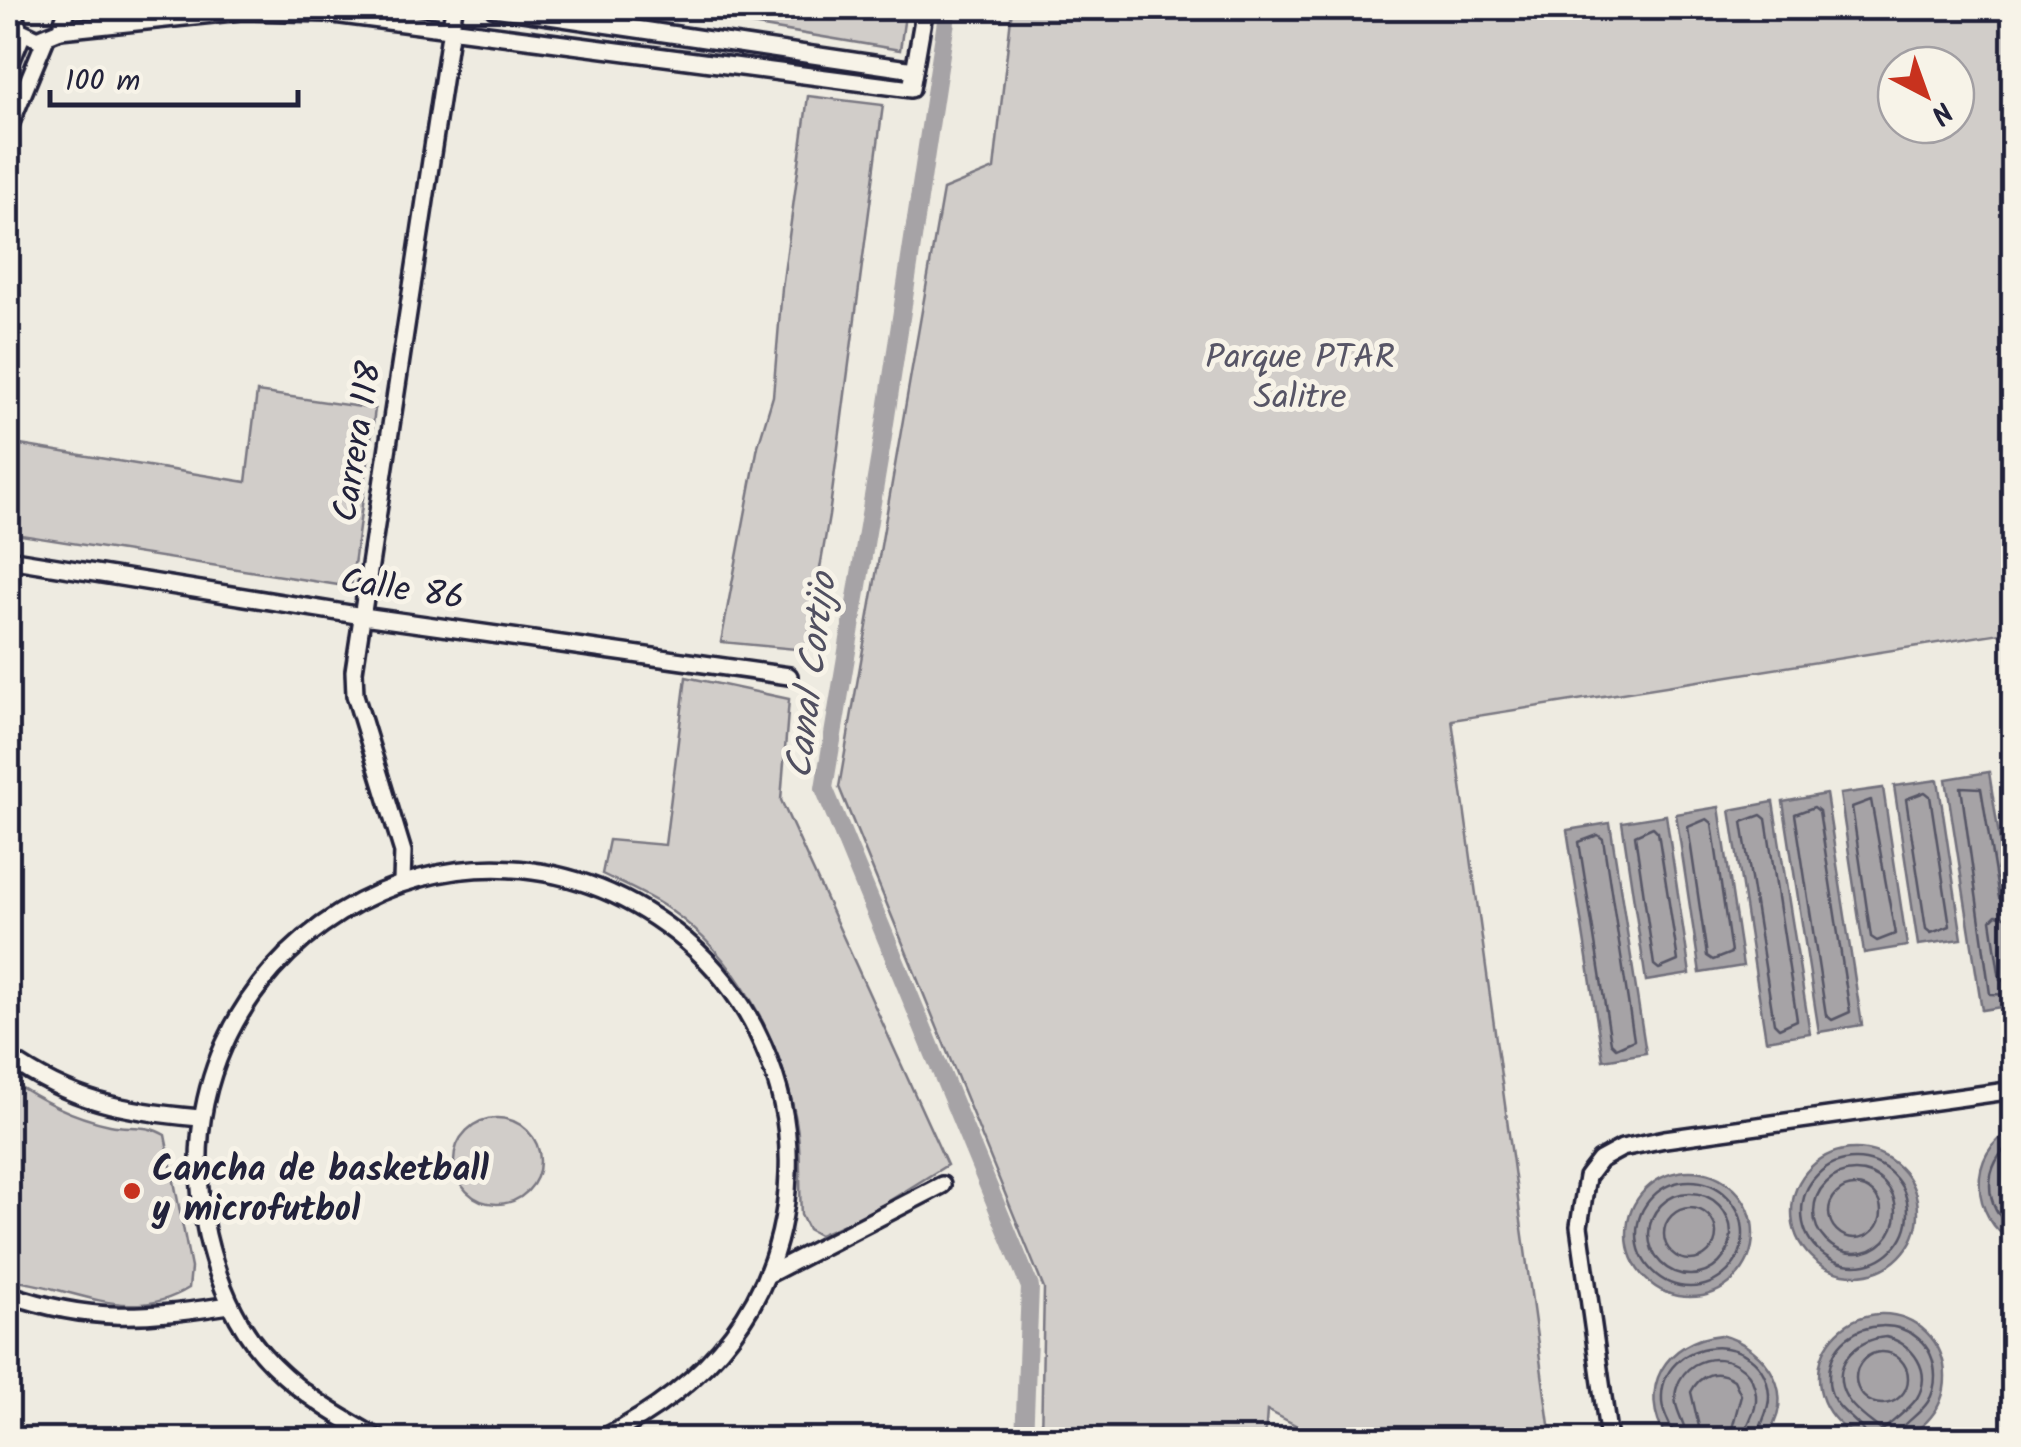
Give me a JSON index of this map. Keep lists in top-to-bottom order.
{
  "streets": {
    "street": ["Carrera 118", "Calle 86"]
  },
  "crossings": [
    ["Carrera 118", "Calle 86"]
  ],
  "water": ["Canal Cortijo"],
  "parks": ["Parque PTAR Salitre"],
  "places": ["Cancha de basketball y microfutbol"],
  "scale_bar": "100 m",
  "north": "bottom right"
}
